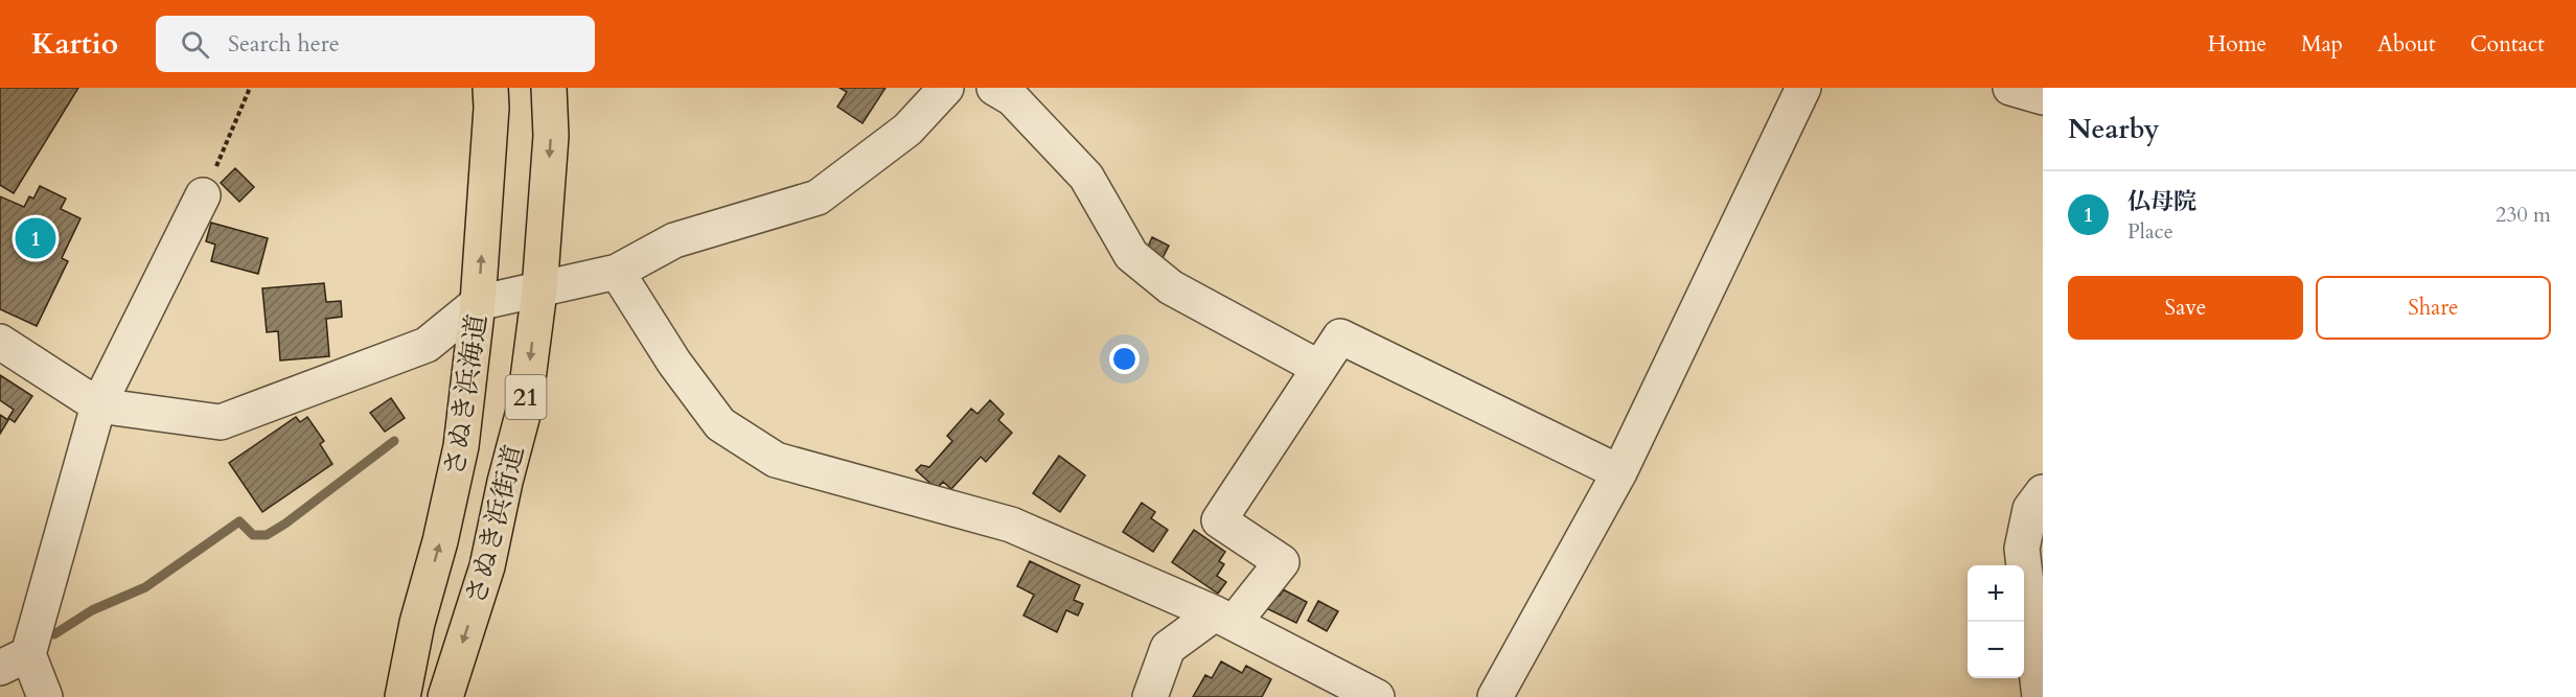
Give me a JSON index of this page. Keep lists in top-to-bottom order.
{
  "streets": {
    "main road": ["さぬき浜海道", "21", "さぬき浜街道"]
  },
  "one_way": ["さぬき浜海道", "さぬき浜街道"],
  "page": {
    "header": "Kartio",
    "search": "Search here",
    "nav": [
      "Home",
      "Map",
      "About",
      "Contact"
    ],
    "heading": "Nearby",
    "list": [
      {
        "mark": "1",
        "name": "仏母院",
        "note": "Place",
        "value": "230 m"
      }
    ],
    "pins": "1",
    "buttons": ["Save", "Share"],
    "map_buttons": ["+", "−"]
  }
}
